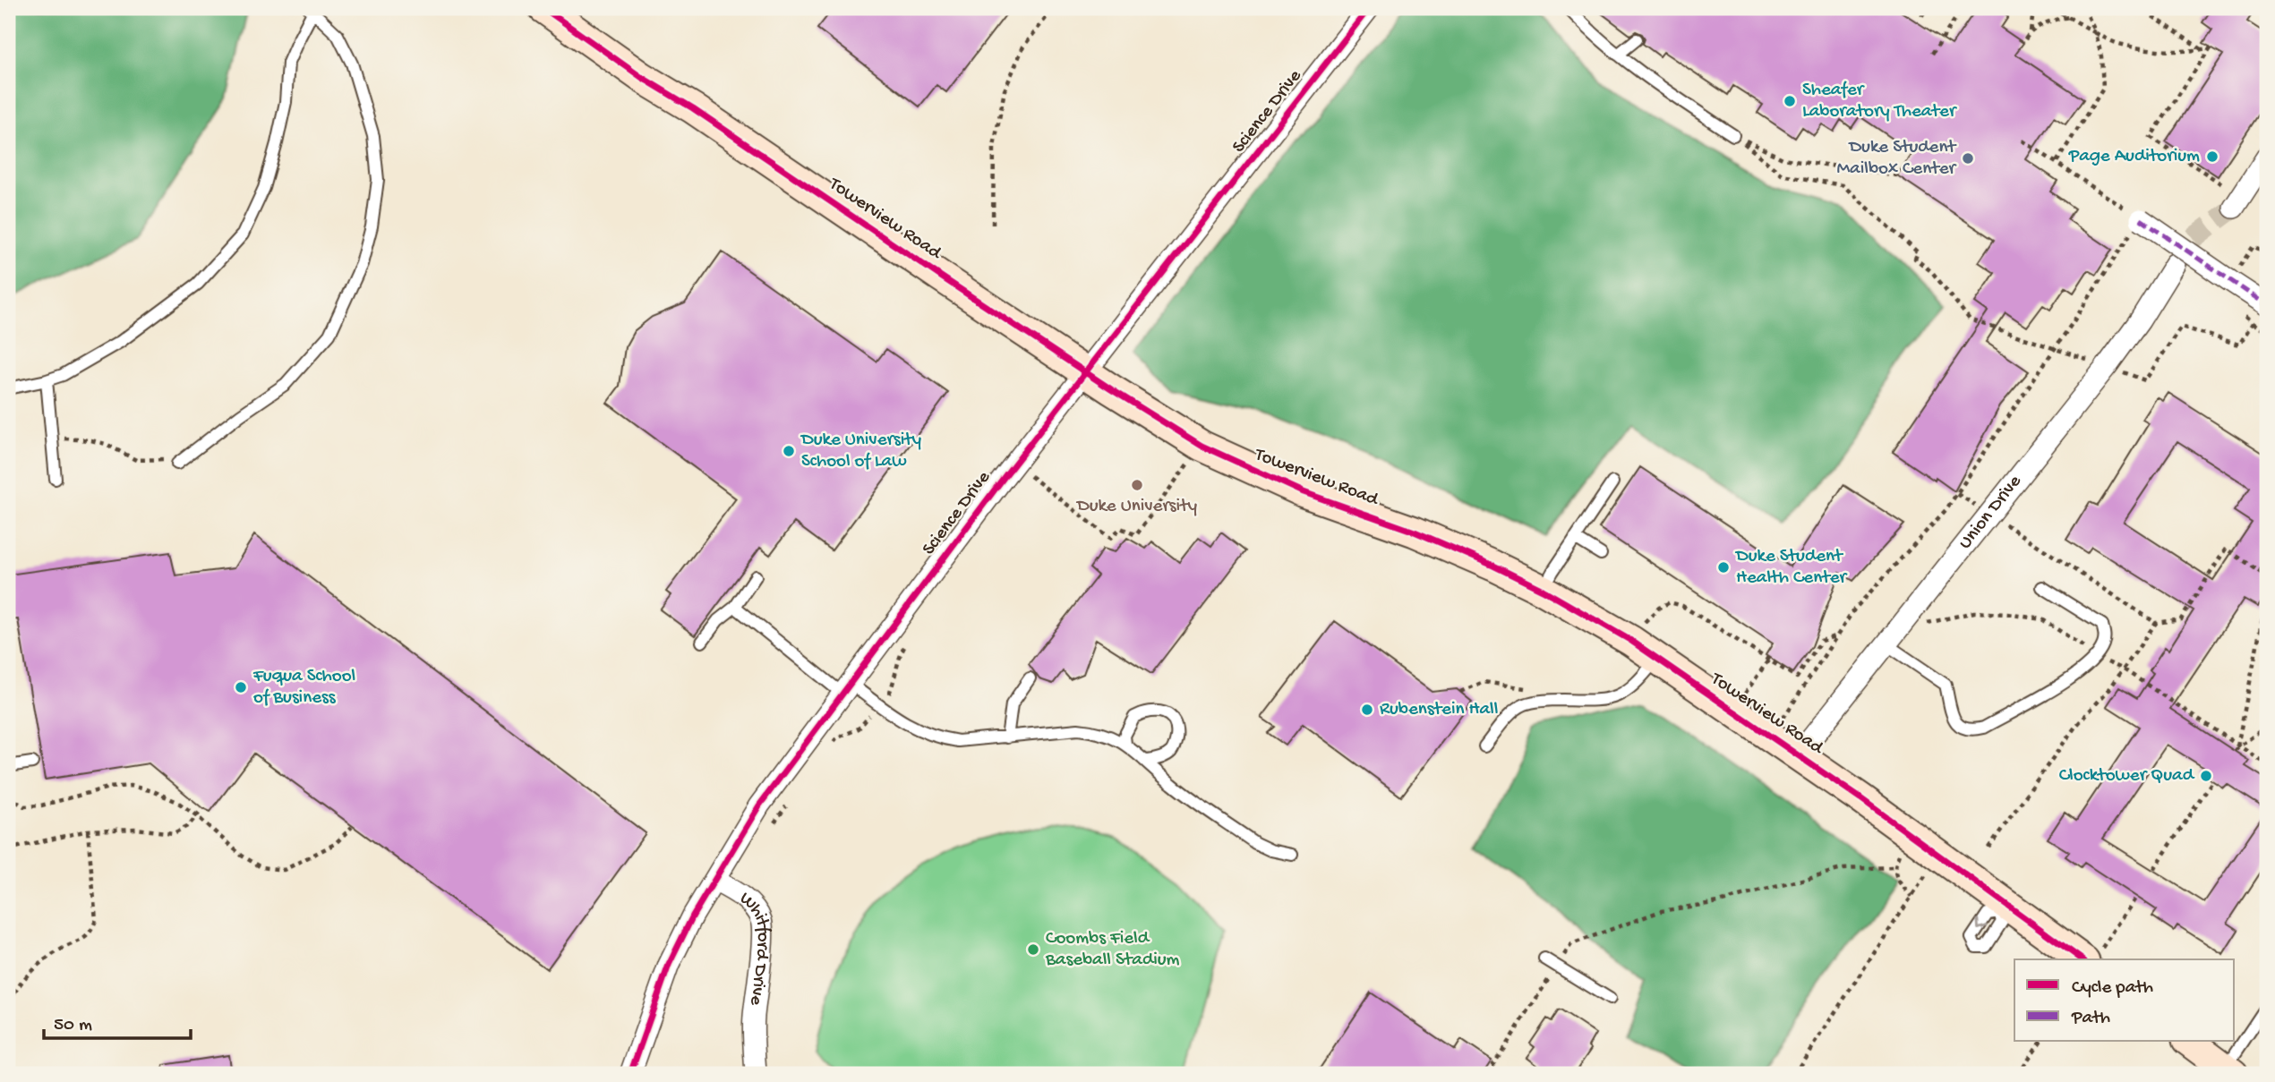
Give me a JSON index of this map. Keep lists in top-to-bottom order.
{
  "streets": {
    "street": [
      "Science Drive",
      "Towerview Road",
      "Union Drive",
      "Whitford Drive"
    ]
  },
  "crossings": [
    ["Science Drive", "Towerview Road"],
    ["Science Drive", "Whitford Drive"],
    ["Towerview Road", "Union Drive"]
  ],
  "places": [
    "Sheafer Laboratory Theater",
    "Page Auditorium",
    "Duke Student Mailbox Center",
    "Duke University School of Law",
    "Duke University",
    "Duke Student Health Center",
    "Fuqua School of Business",
    "Rubenstein Hall",
    "Clocktower Quad",
    "Coombs Field Baseball Stadium"
  ],
  "legend": ["Cycle path", "Path"],
  "scale_bar": "50 m"
}
